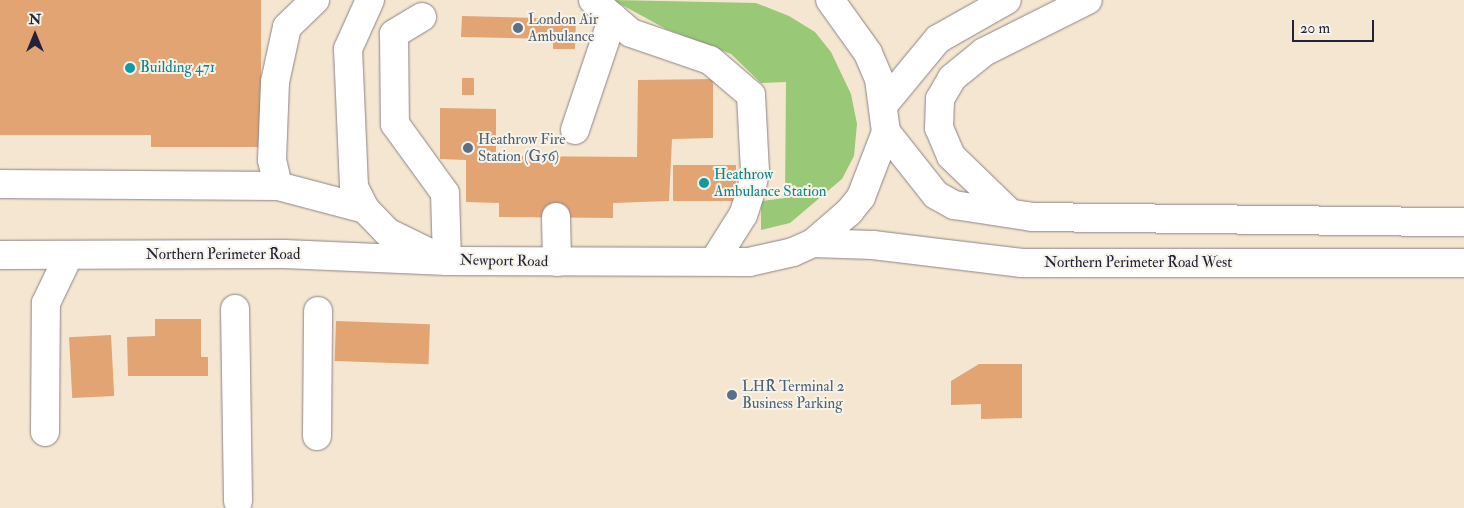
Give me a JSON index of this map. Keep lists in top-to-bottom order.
{
  "streets": {
    "street": ["Northern Perimeter Road", "Newport Road", "Northern Perimeter Road West"]
  },
  "crossings": [
    ["Northern Perimeter Road", "Newport Road"],
    ["Newport Road", "Northern Perimeter Road West"]
  ],
  "places": [
    "London Air Ambulance",
    "Building 471",
    "Heathrow Fire Station (G56)",
    "Heathrow Ambulance Station",
    "LHR Terminal 2 Business Parking"
  ],
  "scale_bar": "20 m",
  "north": "top"
}
